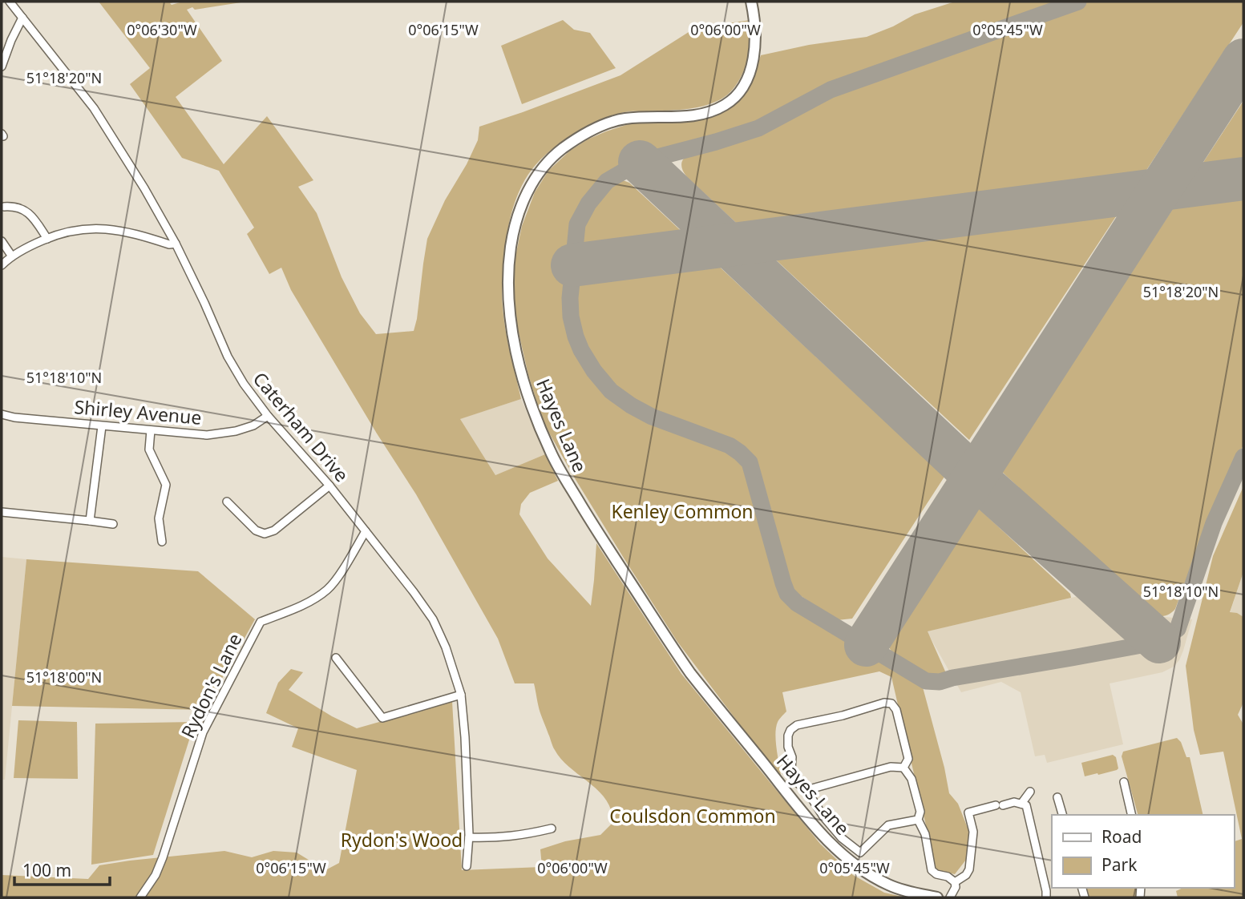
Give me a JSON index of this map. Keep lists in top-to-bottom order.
{
  "streets": {
    "street": [
      "Shirley Avenue",
      "Hayes Lane",
      "Caterham Drive",
      "Rydon's Lane"
    ]
  },
  "crossings": [
    ["Shirley Avenue", "Caterham Drive"],
    ["Caterham Drive", "Rydon's Lane"]
  ],
  "parks": ["Kenley Common", "Coulsdon Common", "Rydon's Wood"],
  "legend": ["Road", "Park"],
  "scale_bar": "100 m",
  "coordinates": [
    "0°06'30\"W",
    "0°06'15\"W",
    "0°06'00\"W",
    "0°05'45\"W",
    "51°18'20\"N",
    "51°18'10\"N",
    "51°18'00\"N"
  ]
}
